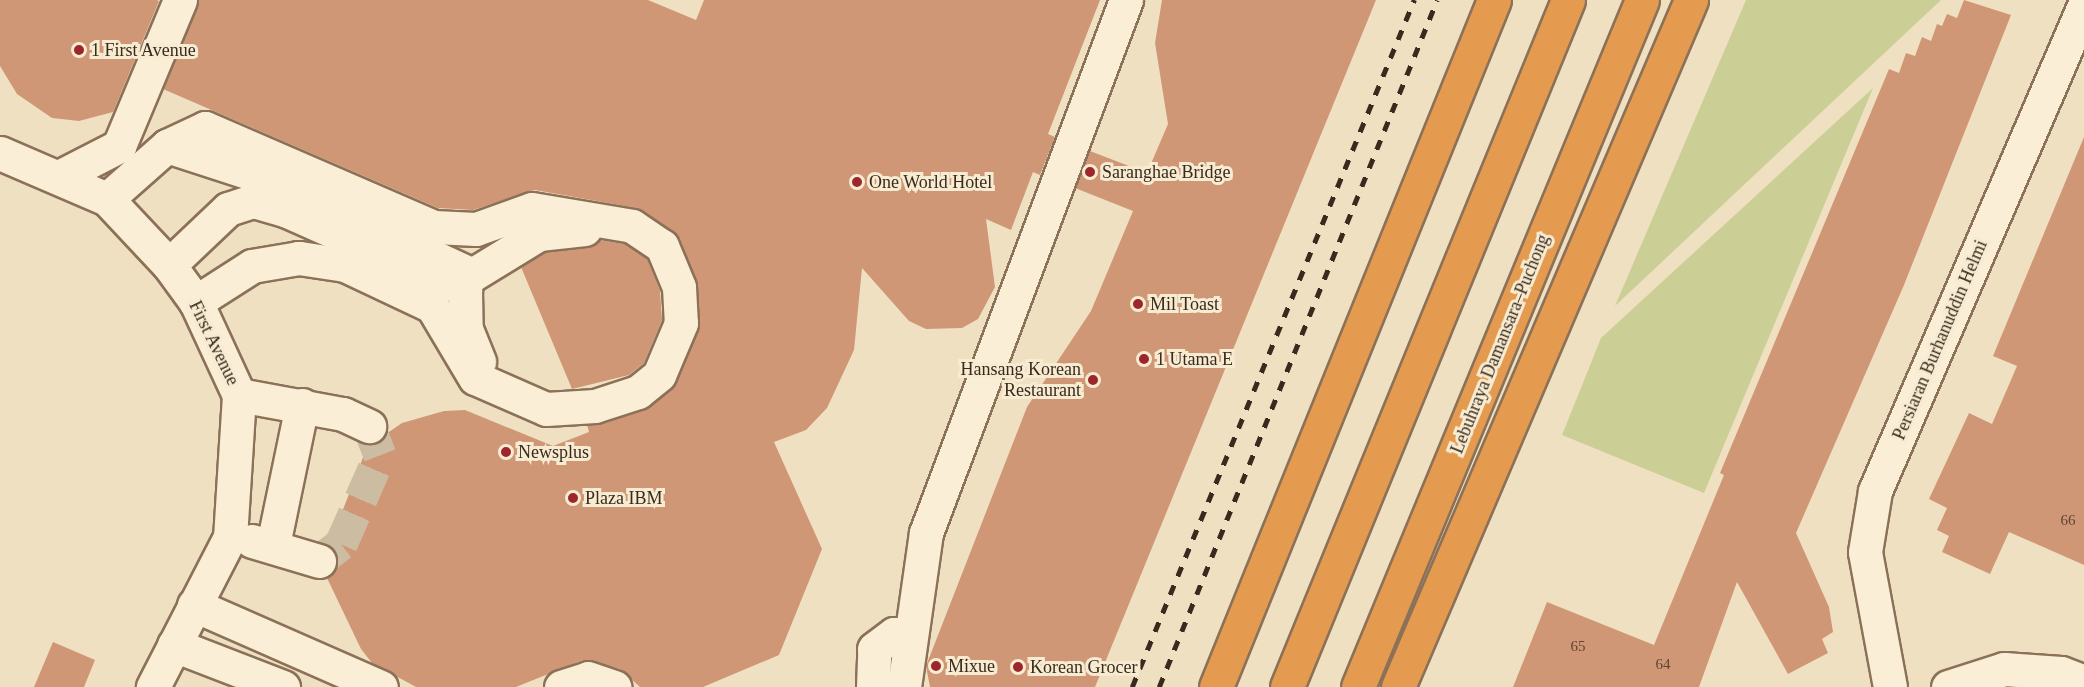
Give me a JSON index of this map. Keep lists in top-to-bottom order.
{
  "streets": {
    "highway": ["Lebuhraya Damansara–Puchong"],
    "street": ["Persiaran Burhanuddin Helmi", "First Avenue"]
  },
  "places": [
    "1 First Avenue",
    "Saranghae Bridge",
    "One World Hotel",
    "Mil Toast",
    "1 Utama E",
    "Hansang Korean Restaurant",
    "Newsplus",
    "Plaza IBM",
    "Mixue",
    "Korean Grocer"
  ],
  "house_numbers": ["66", "65", "64"]
}
